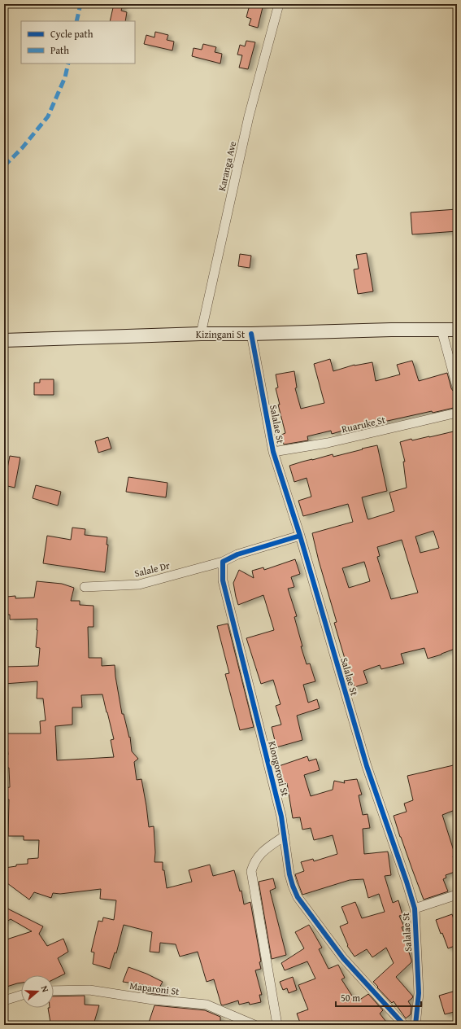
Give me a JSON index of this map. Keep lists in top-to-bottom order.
{
  "streets": {
    "street": [
      "Karanga Ave",
      "Kizingani St",
      "Salalae St",
      "Ruaruke St",
      "Salale Dr",
      "Kiongoroni St",
      "Maparoni St"
    ]
  },
  "crossings": [
    ["Karanga Ave", "Kizingani St"],
    ["Kizingani St", "Salalae St"],
    ["Salalae St", "Ruaruke St"],
    ["Salale Dr", "Kiongoroni St"]
  ],
  "legend": ["Cycle path", "Path"],
  "scale_bar": "50 m",
  "north": "right"
}
